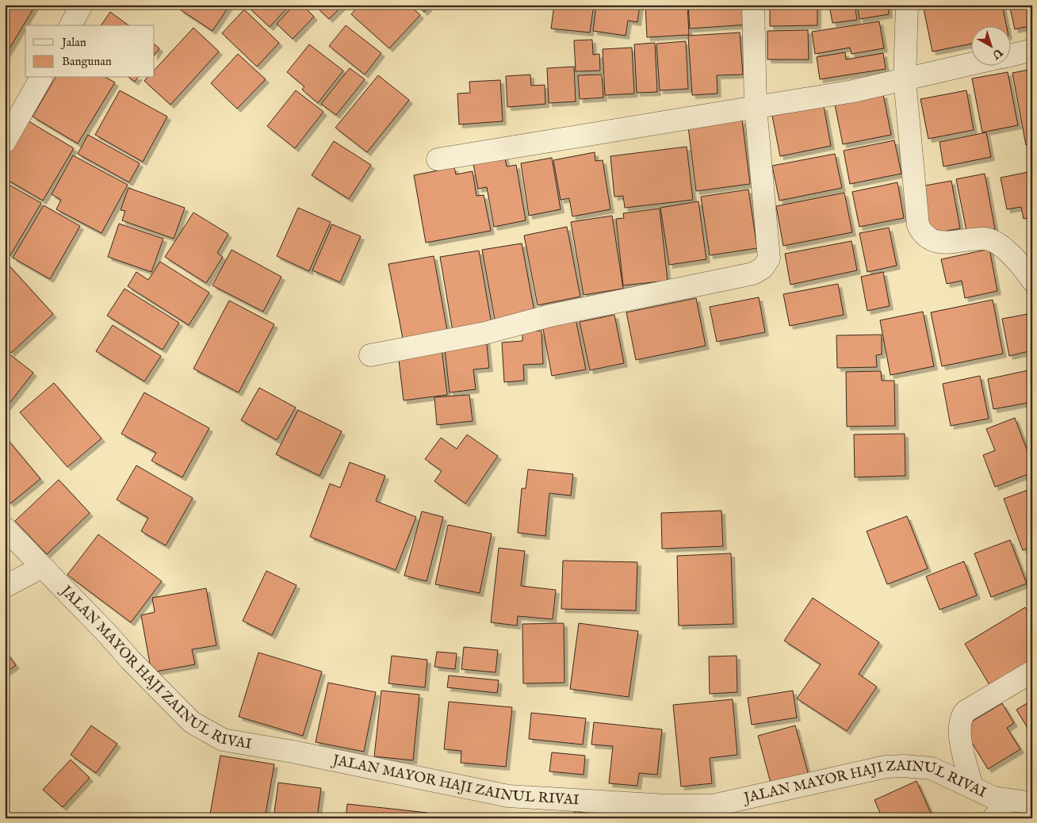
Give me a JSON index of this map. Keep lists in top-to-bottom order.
{
  "streets": {
    "street": ["JALAN MAYOR HAJI ZAINUL RIVAI"]
  },
  "legend": ["Jalan", "Bangunan"],
  "north": "bottom right"
}
